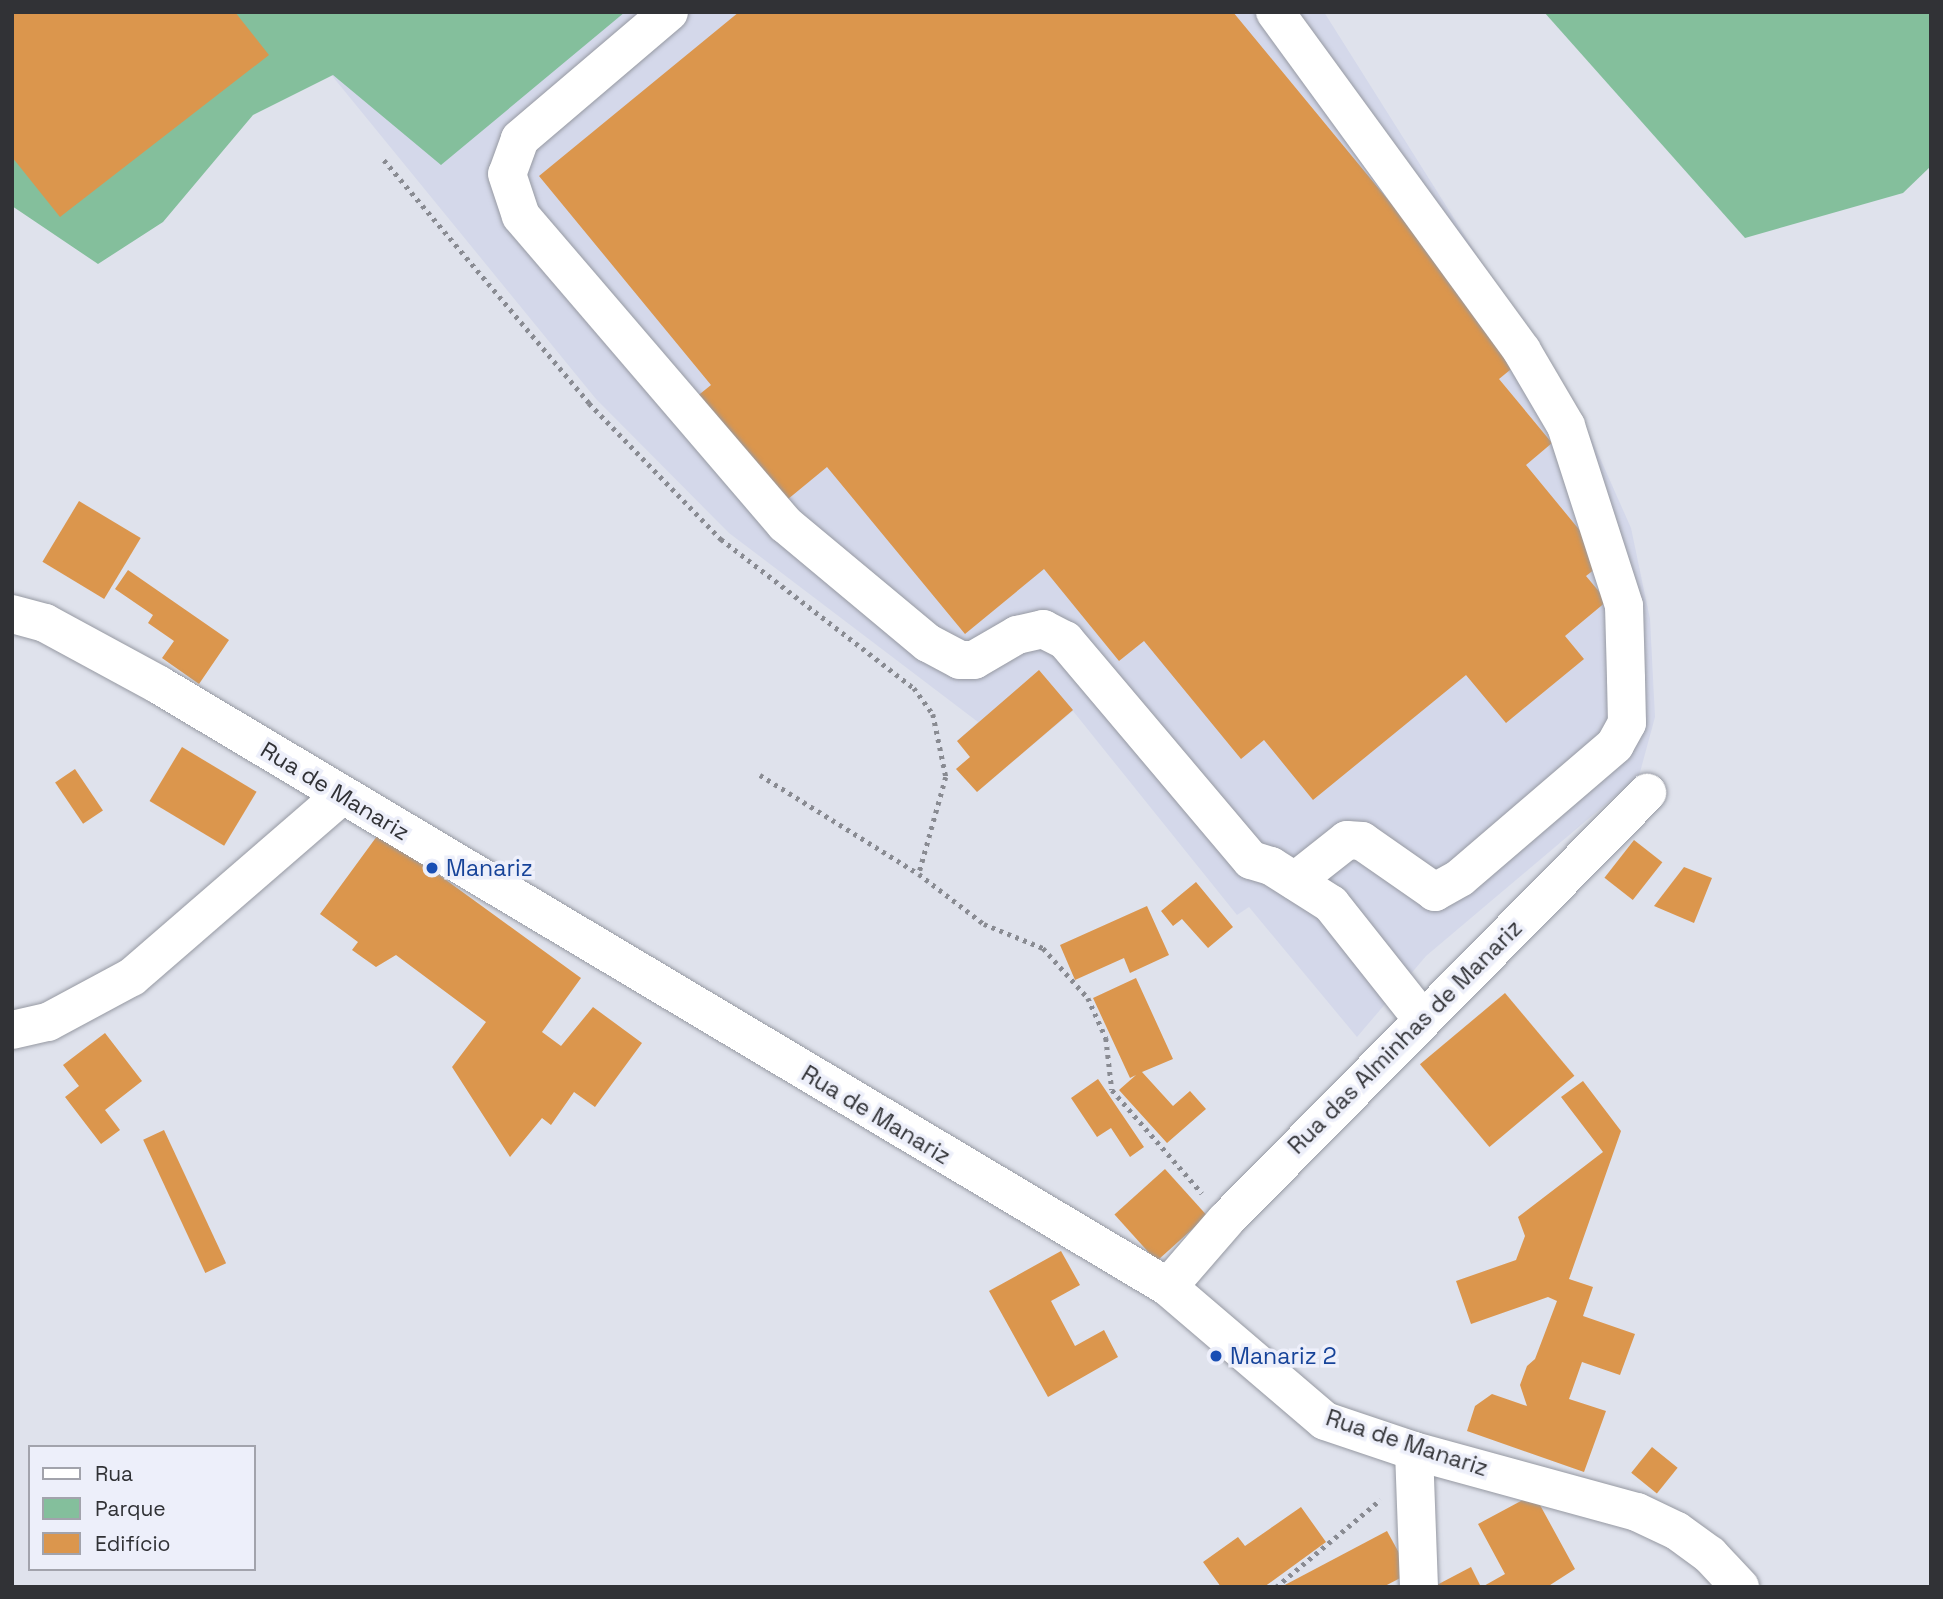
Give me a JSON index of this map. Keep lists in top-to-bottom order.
{
  "streets": {
    "street": ["Rua de Manariz", "Rua das Alminhas de Manariz"]
  },
  "crossings": [
    ["Rua de Manariz", "Rua das Alminhas de Manariz"]
  ],
  "places": ["Manariz", "Manariz 2"],
  "legend": ["Rua", "Parque", "Edifício"]
}
